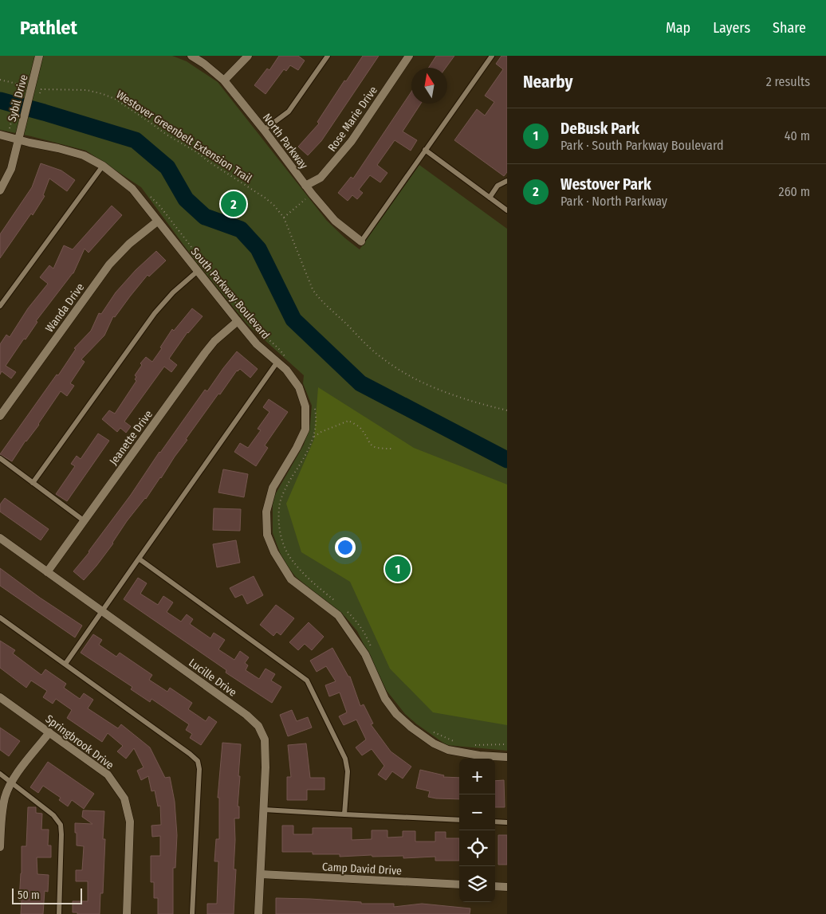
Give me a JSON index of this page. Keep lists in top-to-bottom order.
{
  "streets": {
    "street": [
      "Sybil Drive",
      "Rose Marie Drive",
      "North Parkway",
      "South Parkway Boulevard",
      "Wanda Drive",
      "Jeanette Drive",
      "Lucille Drive",
      "Springbrook Drive",
      "Camp David Drive"
    ],
    "path": ["Westover Greenbelt Extension Trail"]
  },
  "crossings": [
    ["Sybil Drive", "Westover Greenbelt Extension Trail"],
    ["Sybil Drive", "South Parkway Boulevard"],
    ["Rose Marie Drive", "North Parkway"],
    ["South Parkway Boulevard", "Wanda Drive"],
    ["South Parkway Boulevard", "Jeanette Drive"],
    ["Jeanette Drive", "Lucille Drive"],
    ["Lucille Drive", "Camp David Drive"]
  ],
  "scale_bar": "50 m",
  "north": "top",
  "page": {
    "header": "Pathlet",
    "nav": ["Map", "Layers", "Share"],
    "heading": ["Nearby", "2 results"],
    "list": [
      {
        "mark": "1",
        "name": "DeBusk Park",
        "note": "Park · South Parkway Boulevard",
        "value": "40 m"
      },
      {
        "mark": "2",
        "name": "Westover Park",
        "note": "Park · North Parkway",
        "value": "260 m"
      }
    ],
    "pins": ["2", "1"],
    "map_buttons": ["+", "−"],
    "scale": "50 m"
  }
}
